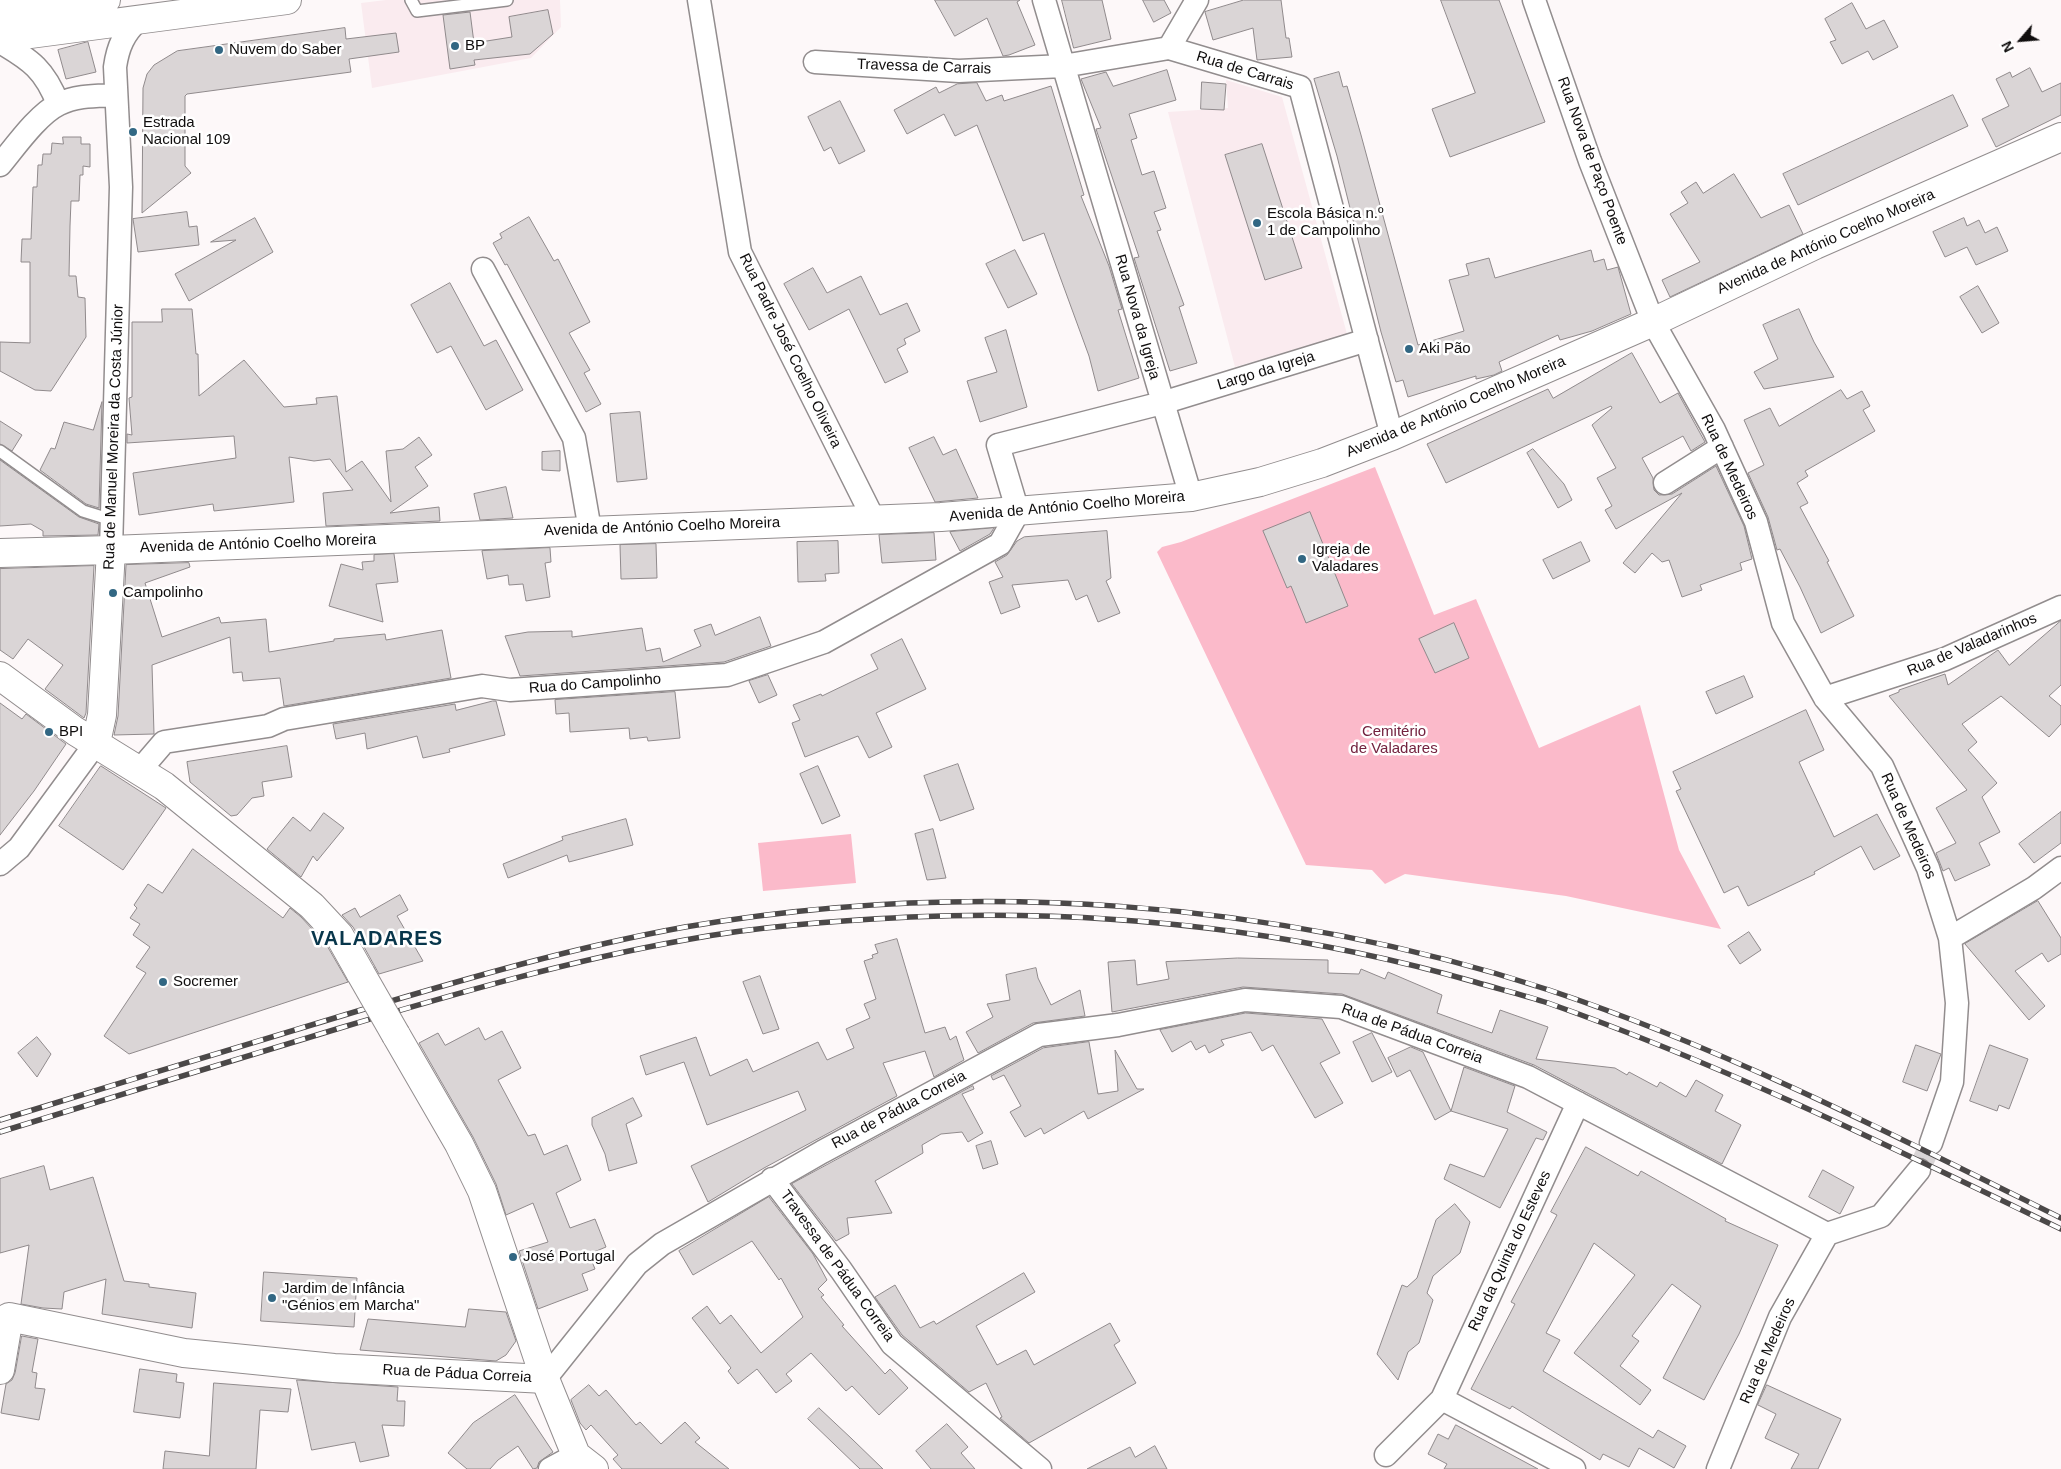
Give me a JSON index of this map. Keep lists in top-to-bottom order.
{
  "streets": {
    "main road": ["Avenida de António Coelho Moreira", "Rua de Manuel Moreira da Costa Júnior", "Rua de Pádua Correia"],
    "street": [
      "Travessa de Carrais",
      "Rua de Carrais",
      "Rua Nova de Paço Poente",
      "Rua Nova da Igreja",
      "Rua Padre José Coelho Oliveira",
      "Largo da Igreja",
      "Rua de Medeiros",
      "Rua de Valadarinhos",
      "Rua do Campolinho",
      "Rua da Quinta do Esteves",
      "Travessa de Pádua Correia"
    ]
  },
  "crossings": [
    ["Travessa de Carrais", "Rua de Carrais"],
    ["Travessa de Carrais", "Rua Nova da Igreja"],
    ["Rua de Carrais", "Rua Nova da Igreja"],
    ["Rua de Carrais", "Largo da Igreja"],
    ["Rua Nova de Paço Poente", "Avenida de António Coelho Moreira"],
    ["Rua Nova de Paço Poente", "Rua de Medeiros"],
    ["Avenida de António Coelho Moreira", "Rua Padre José Coelho Oliveira"],
    ["Avenida de António Coelho Moreira", "Rua de Manuel Moreira da Costa Júnior"],
    ["Avenida de António Coelho Moreira", "Rua de Medeiros"],
    ["Avenida de António Coelho Moreira", "Rua do Campolinho"],
    ["Rua Nova da Igreja", "Largo da Igreja"],
    ["Rua de Medeiros", "Rua de Valadarinhos"],
    ["Rua de Medeiros", "Rua de Pádua Correia"],
    ["Rua de Pádua Correia", "Rua da Quinta do Esteves"],
    ["Rua de Pádua Correia", "Travessa de Pádua Correia"]
  ],
  "districts": ["VALADARES"],
  "parks": ["Cemitério de Valadares"],
  "places": [
    "BP",
    "Nuvem do Saber",
    "Estrada Nacional 109",
    "Escola Básica n.º 1 de Campolinho",
    "Aki Pão",
    "Igreja de Valadares",
    "Campolinho",
    "BPI",
    "Socremer",
    "José Portugal",
    "Jardim de Infância \"Génios em Marcha\""
  ],
  "north": "bottom left"
}
